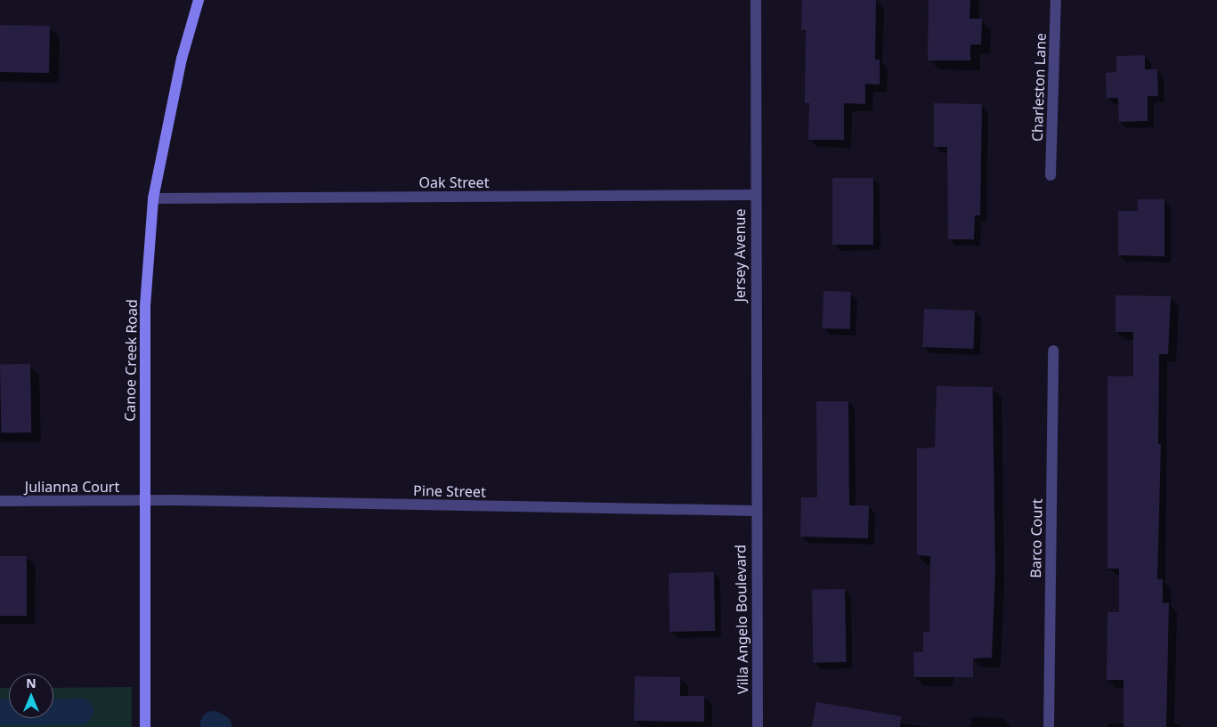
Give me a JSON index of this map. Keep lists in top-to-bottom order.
{
  "streets": {
    "main road": ["Canoe Creek Road"],
    "street": [
      "Charleston Lane",
      "Oak Street",
      "Jersey Avenue",
      "Julianna Court",
      "Pine Street",
      "Barco Court",
      "Villa Angelo Boulevard"
    ]
  },
  "crossings": [
    ["Oak Street", "Jersey Avenue"],
    ["Oak Street", "Canoe Creek Road"],
    ["Jersey Avenue", "Pine Street"],
    ["Jersey Avenue", "Villa Angelo Boulevard"],
    ["Canoe Creek Road", "Julianna Court"],
    ["Canoe Creek Road", "Pine Street"],
    ["Julianna Court", "Pine Street"],
    ["Pine Street", "Villa Angelo Boulevard"]
  ],
  "north": "top"
}
